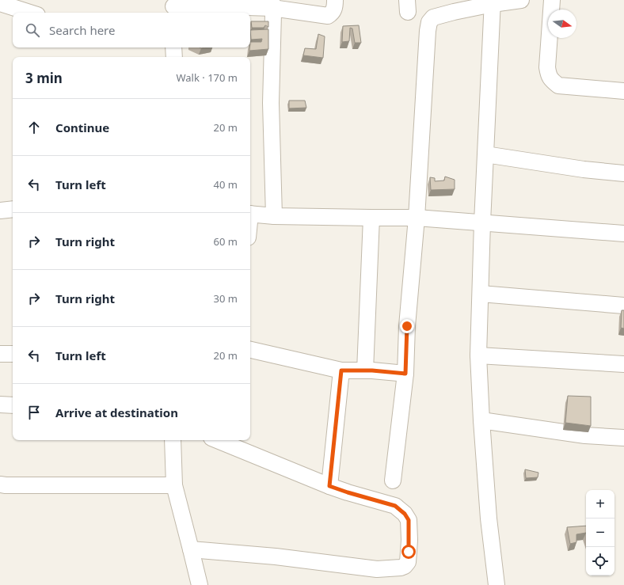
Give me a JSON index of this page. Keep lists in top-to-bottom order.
{
  "north": "right",
  "page": {
    "search": "Search here",
    "heading": ["3 min", "Walk · 170 m"],
    "list": [
      ["Continue", "20 m"],
      ["Turn left", "40 m"],
      ["Turn right", "60 m"],
      ["Turn right", "30 m"],
      ["Turn left", "20 m"],
      "Arrive at destination"
    ],
    "map_buttons": ["+", "−"]
  }
}
